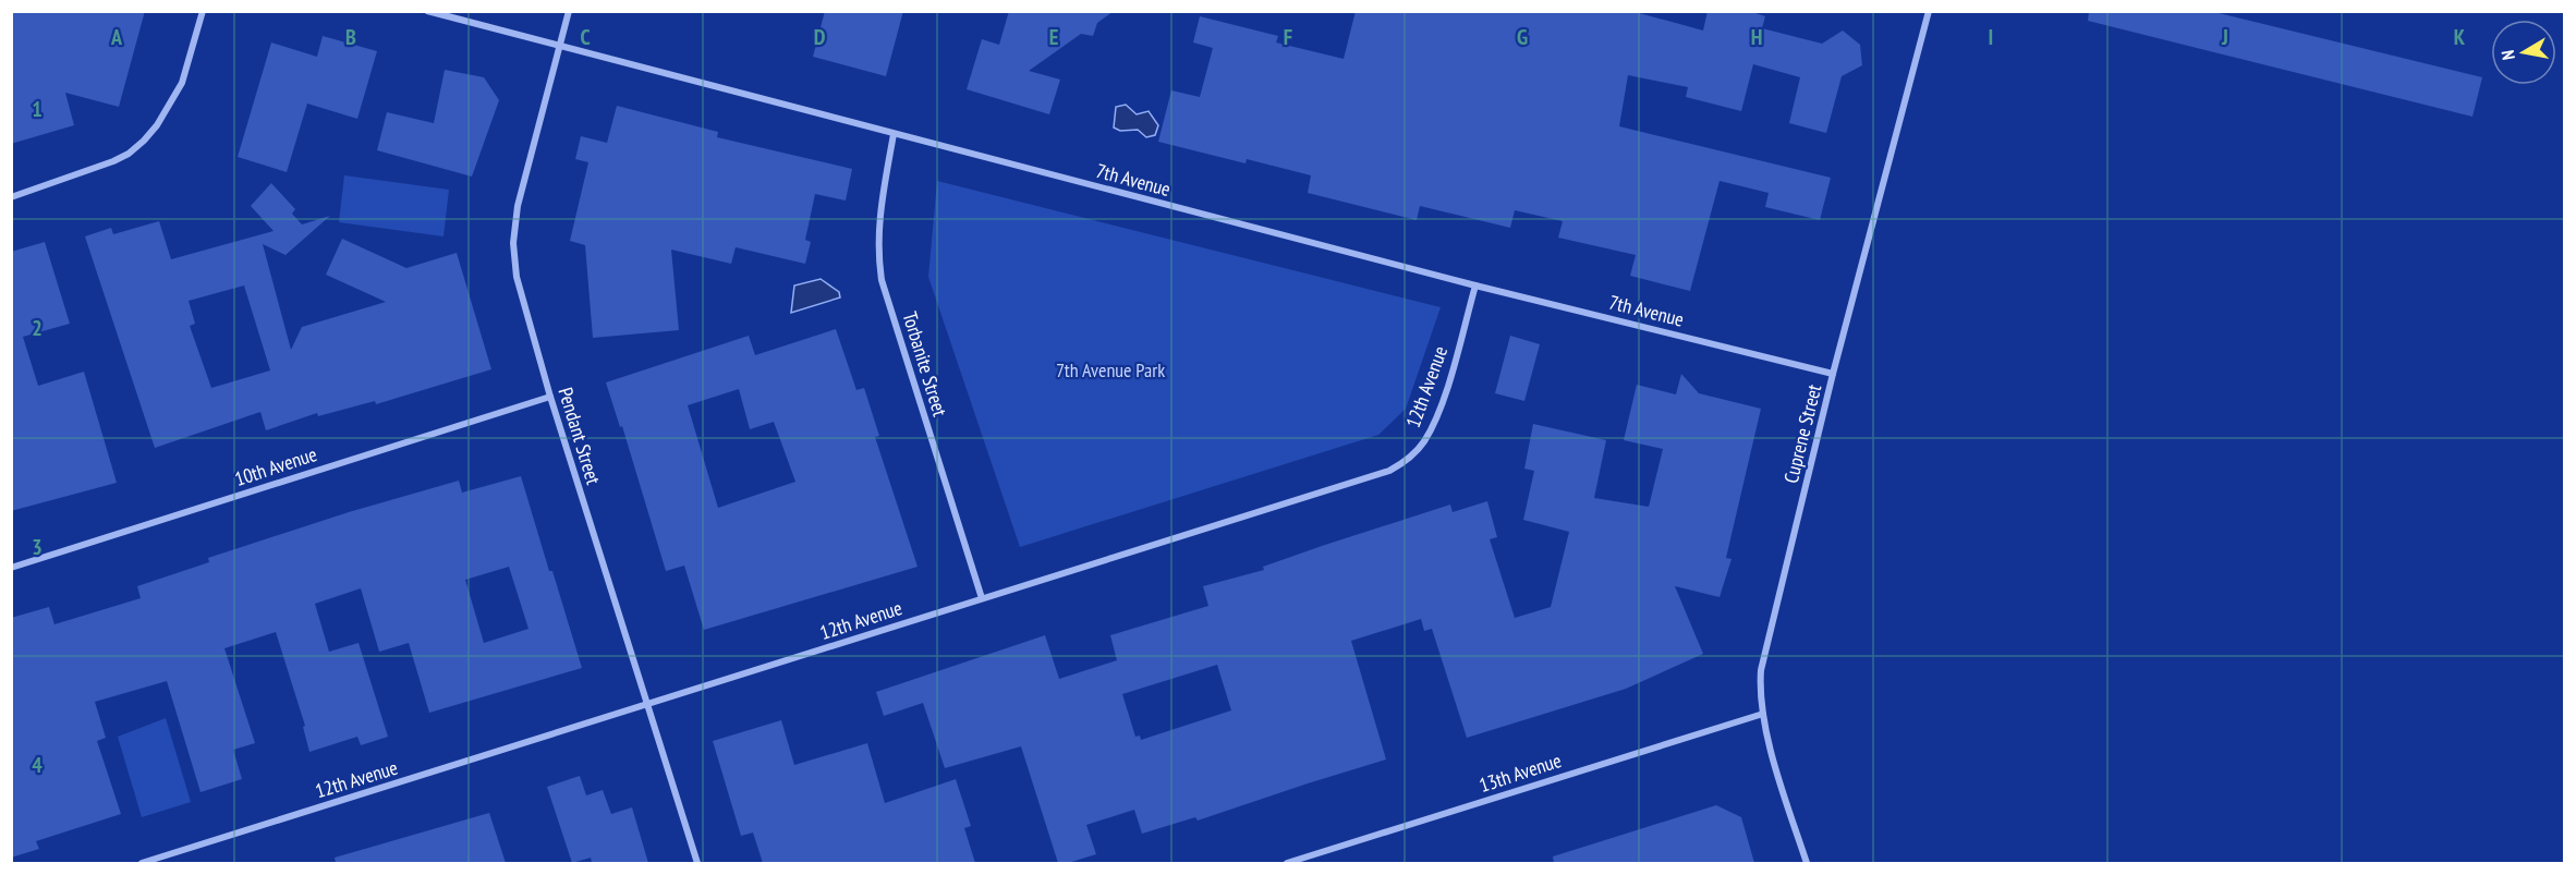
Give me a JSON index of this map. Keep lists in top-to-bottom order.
{
  "streets": {
    "street": [
      "7th Avenue",
      "Torbanite Street",
      "12th Avenue",
      "Cuprene Street",
      "Pendant Street",
      "10th Avenue",
      "13th Avenue"
    ]
  },
  "crossings": [
    ["7th Avenue", "Torbanite Street"],
    ["7th Avenue", "12th Avenue"],
    ["7th Avenue", "Cuprene Street"],
    ["7th Avenue", "Pendant Street"],
    ["Torbanite Street", "12th Avenue"],
    ["12th Avenue", "Pendant Street"],
    ["Cuprene Street", "13th Avenue"],
    ["Pendant Street", "10th Avenue"]
  ],
  "parks": ["7th Avenue Park"],
  "north": "left",
  "grid": {
    "columns": [
      "A",
      "B",
      "C",
      "D",
      "E",
      "F",
      "G",
      "H",
      "I",
      "J",
      "K"
    ],
    "rows": [
      "1",
      "2",
      "3",
      "4"
    ]
  }
}
